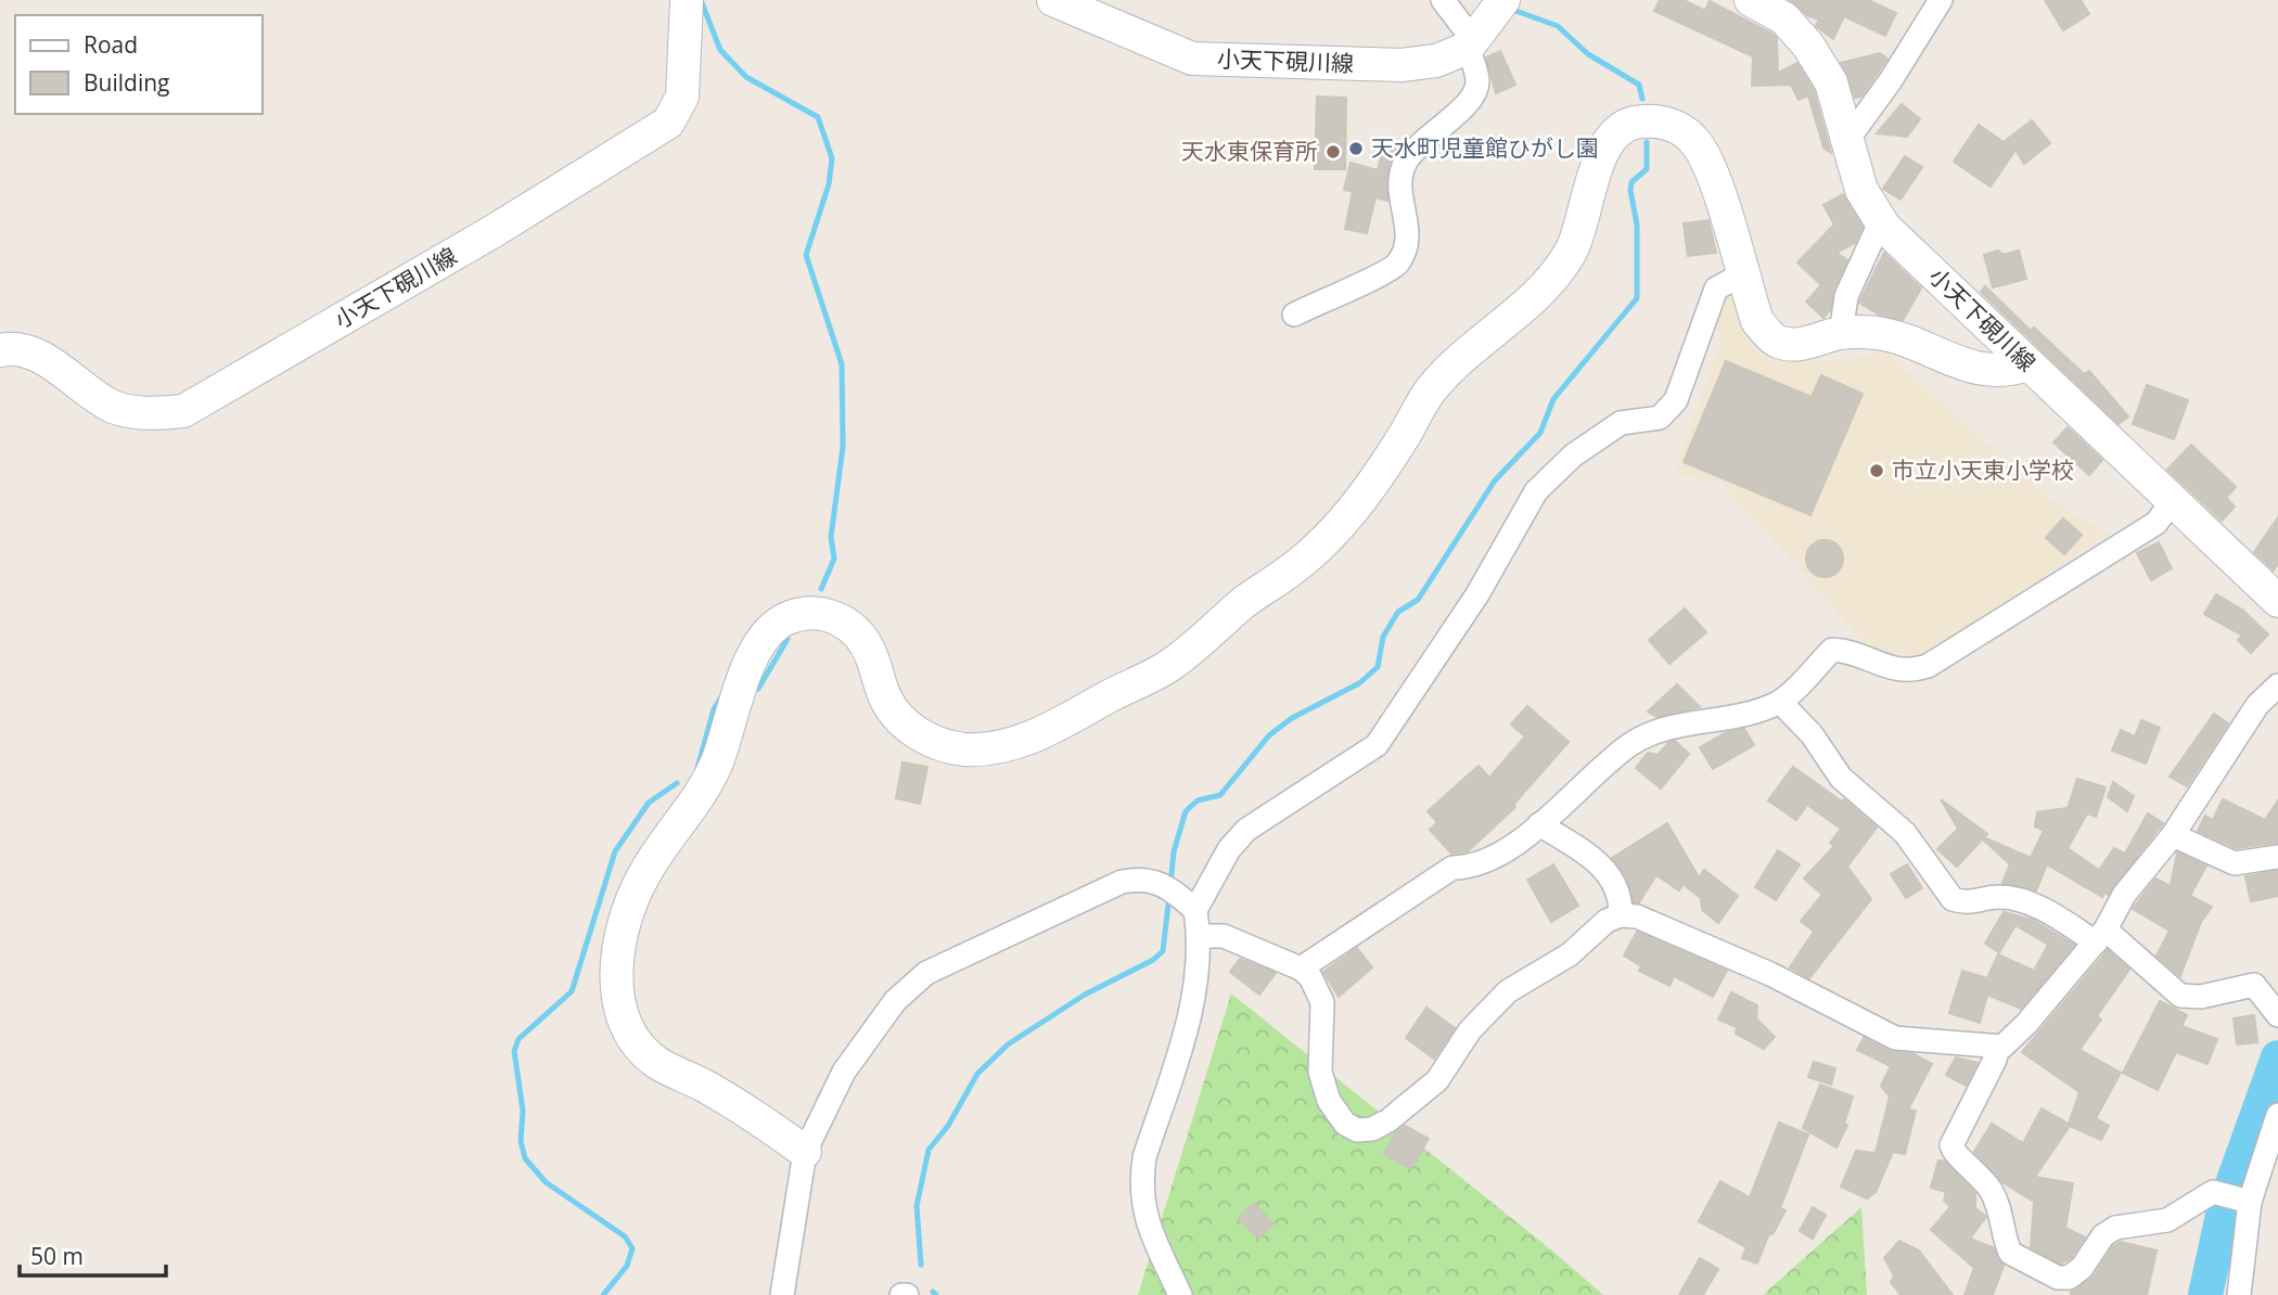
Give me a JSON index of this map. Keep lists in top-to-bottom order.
{
  "streets": {
    "street": ["小天下硯川線"]
  },
  "places": ["天水町児童館ひがし園", "天水東保育所", "市立小天東小学校"],
  "legend": ["Road", "Building"],
  "scale_bar": "50 m"
}
